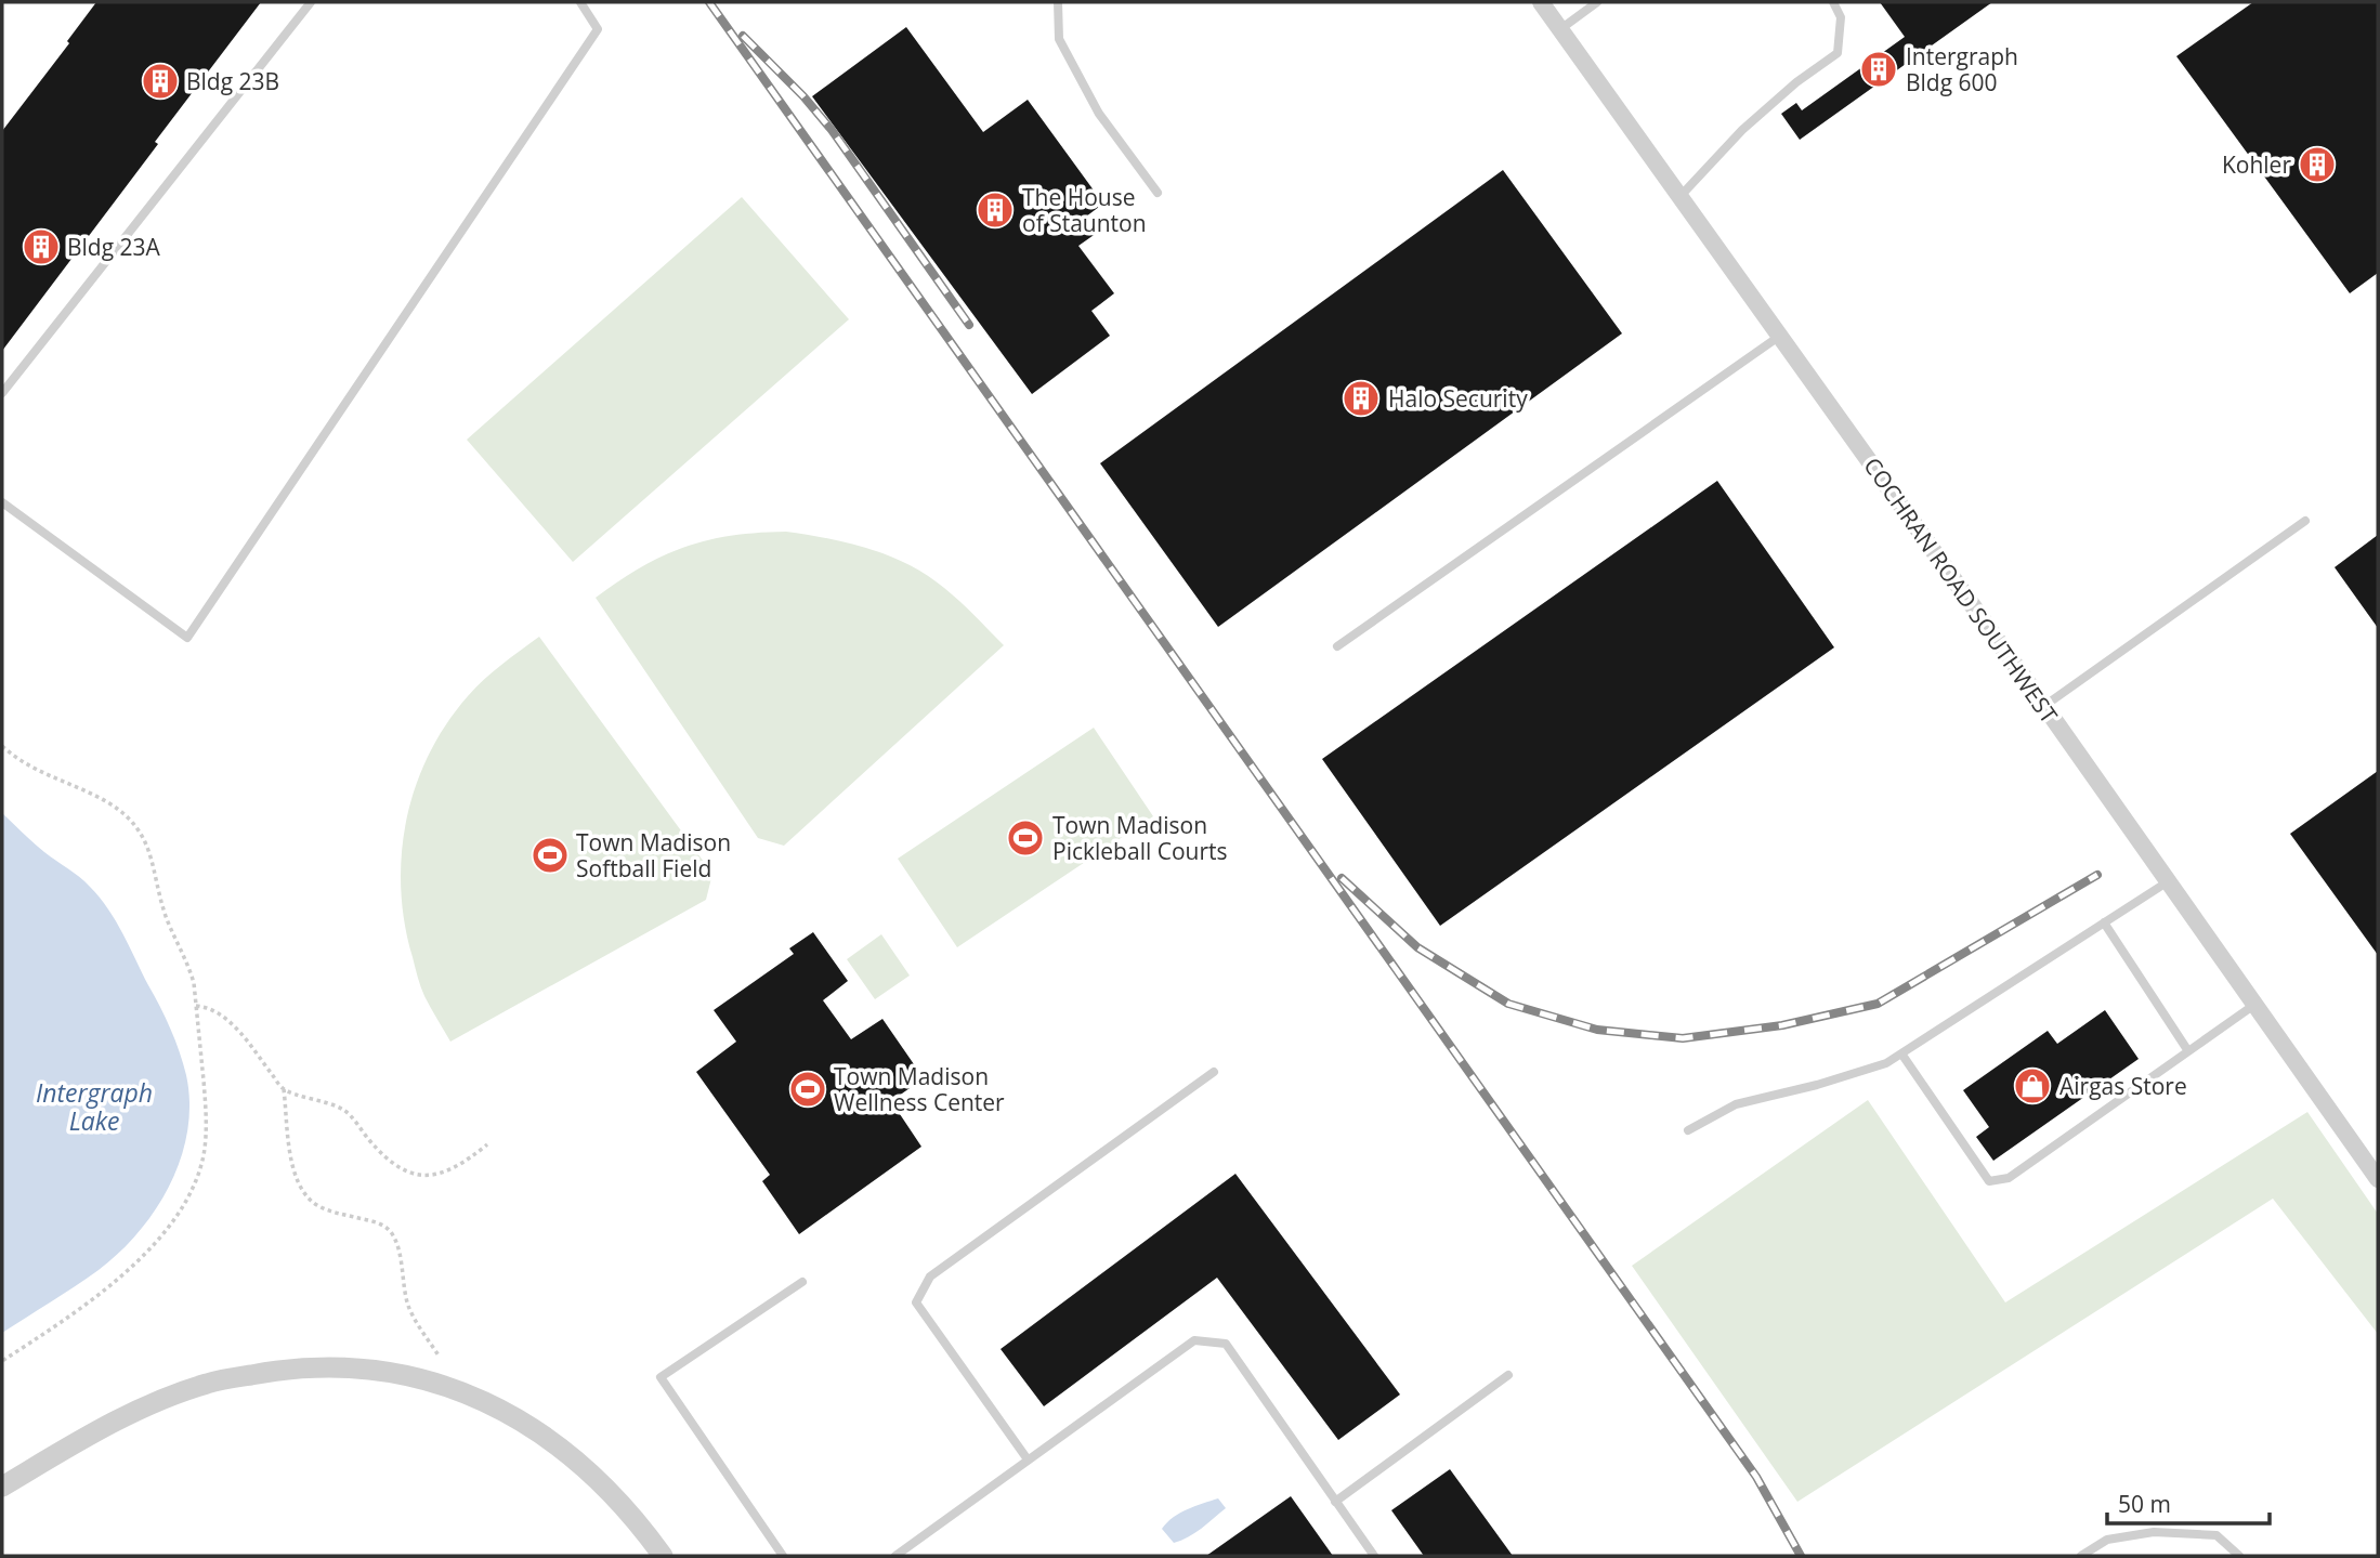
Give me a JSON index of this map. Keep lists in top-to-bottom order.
{
  "streets": {
    "street": ["COCHRAN ROAD SOUTHWEST"]
  },
  "water": ["Intergraph Lake"],
  "places": {
    "building": [
      "Intergraph Bldg 600",
      "Bldg 23B",
      "Kohler",
      "The House of Staunton",
      "Bldg 23A",
      "Halo Security"
    ],
    "sports": ["Town Madison Pickleball Courts", "Town Madison Softball Field", "Town Madison Wellness Center"],
    "shop": ["Airgas Store"]
  },
  "scale_bar": "50 m"
}
